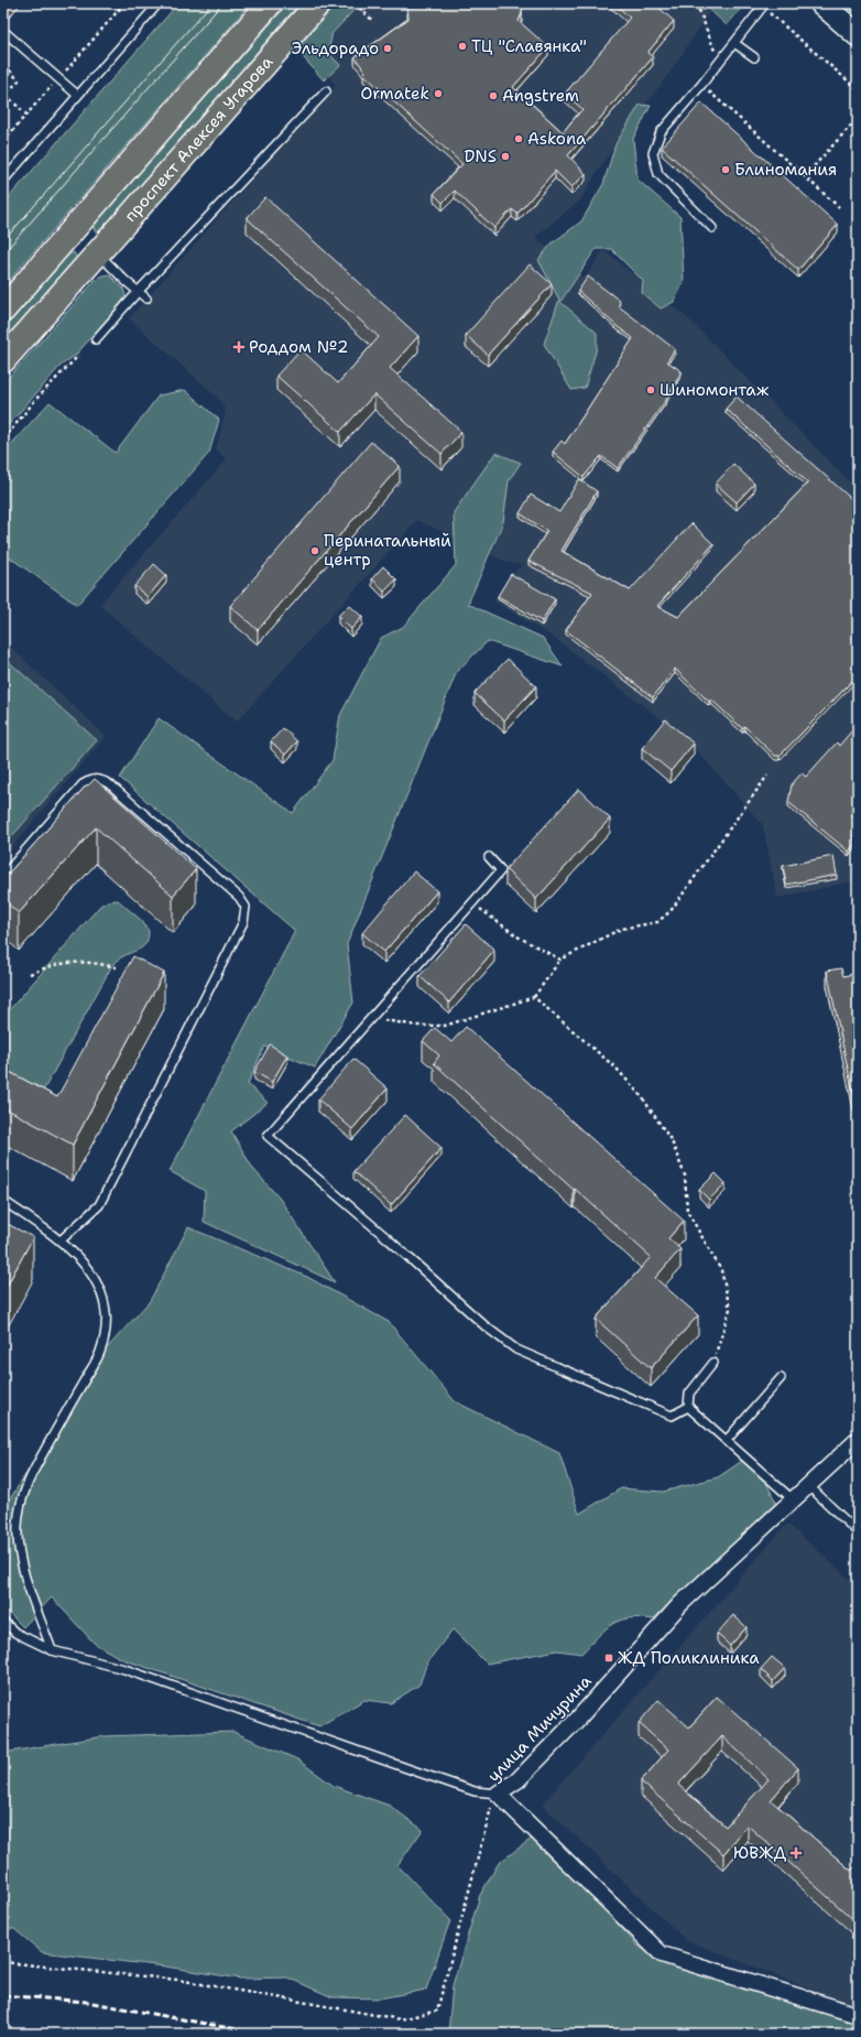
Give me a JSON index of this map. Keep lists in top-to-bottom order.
{
  "streets": {
    "main road": ["проспект Алексея Угарова"],
    "street": ["улица Мичурина"]
  },
  "places": {
    "other": [
      "ТЦ \"Славянка\"",
      "Эльдорадо",
      "Ormatek",
      "Angstrem",
      "Askona",
      "DNS",
      "Блиномания",
      "Шиномонтаж",
      "Перинатальный центр"
    ],
    "health": ["Роддом №2", "ЮВЖД"],
    "transit": ["ЖД Поликлиника"]
  }
}
